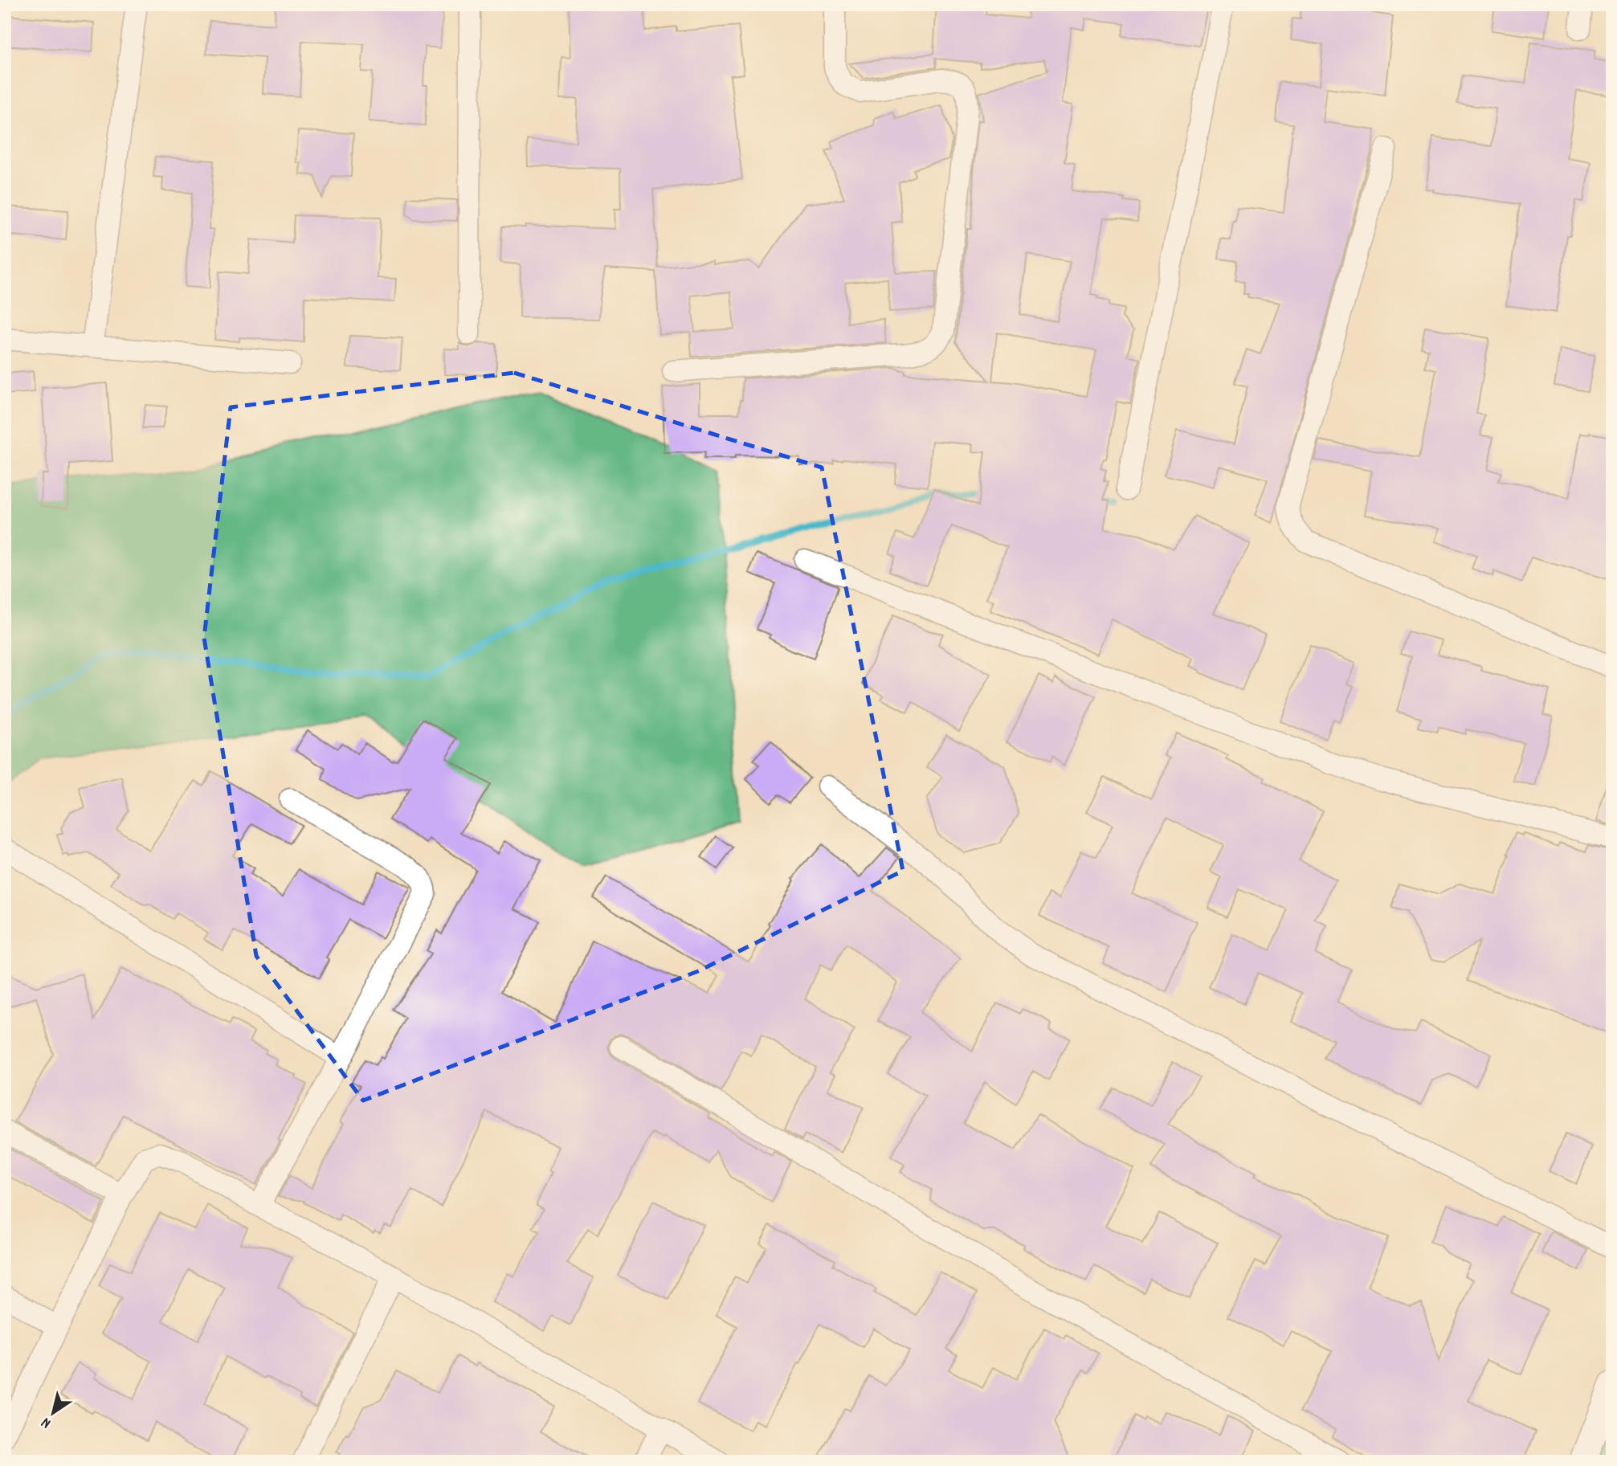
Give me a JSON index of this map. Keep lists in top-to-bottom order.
{
  "north": "bottom left"
}
